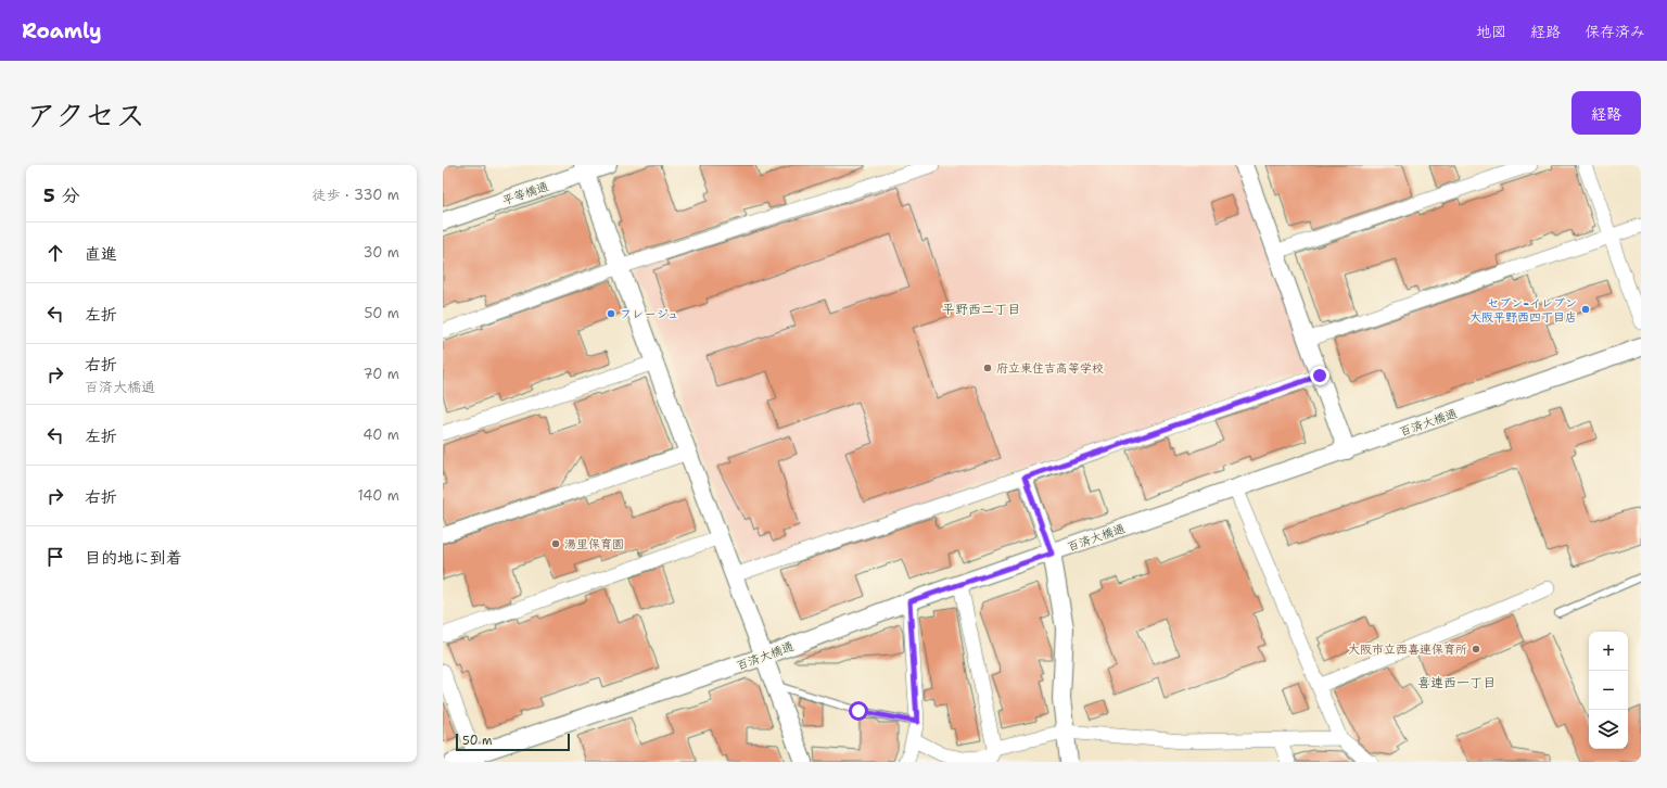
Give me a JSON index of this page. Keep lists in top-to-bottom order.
{
  "streets": {
    "street": ["平等橋通", "百済大橋通"]
  },
  "districts": ["平野西二丁目", "喜連西一丁目"],
  "places": [
    "セブン-イレブン 大阪平野西四丁目店",
    "フレージュ",
    "府立東住吉高等学校",
    "湯里保育園",
    "大阪市立西喜連保育所"
  ],
  "scale_bar": "50 m",
  "page": {
    "header": "Roamly",
    "nav": ["地図", "経路", "保存済み"],
    "title": "アクセス",
    "buttons": "経路",
    "heading": ["5 分", "徒歩 · 330 m"],
    "list": [
      ["直進", "30 m"],
      ["左折", "50 m"],
      ["右折", "百済大橋通", "70 m"],
      ["左折", "40 m"],
      ["右折", "140 m"],
      "目的地に到着"
    ],
    "map_buttons": ["+", "−"],
    "scale": "50 m"
  }
}
